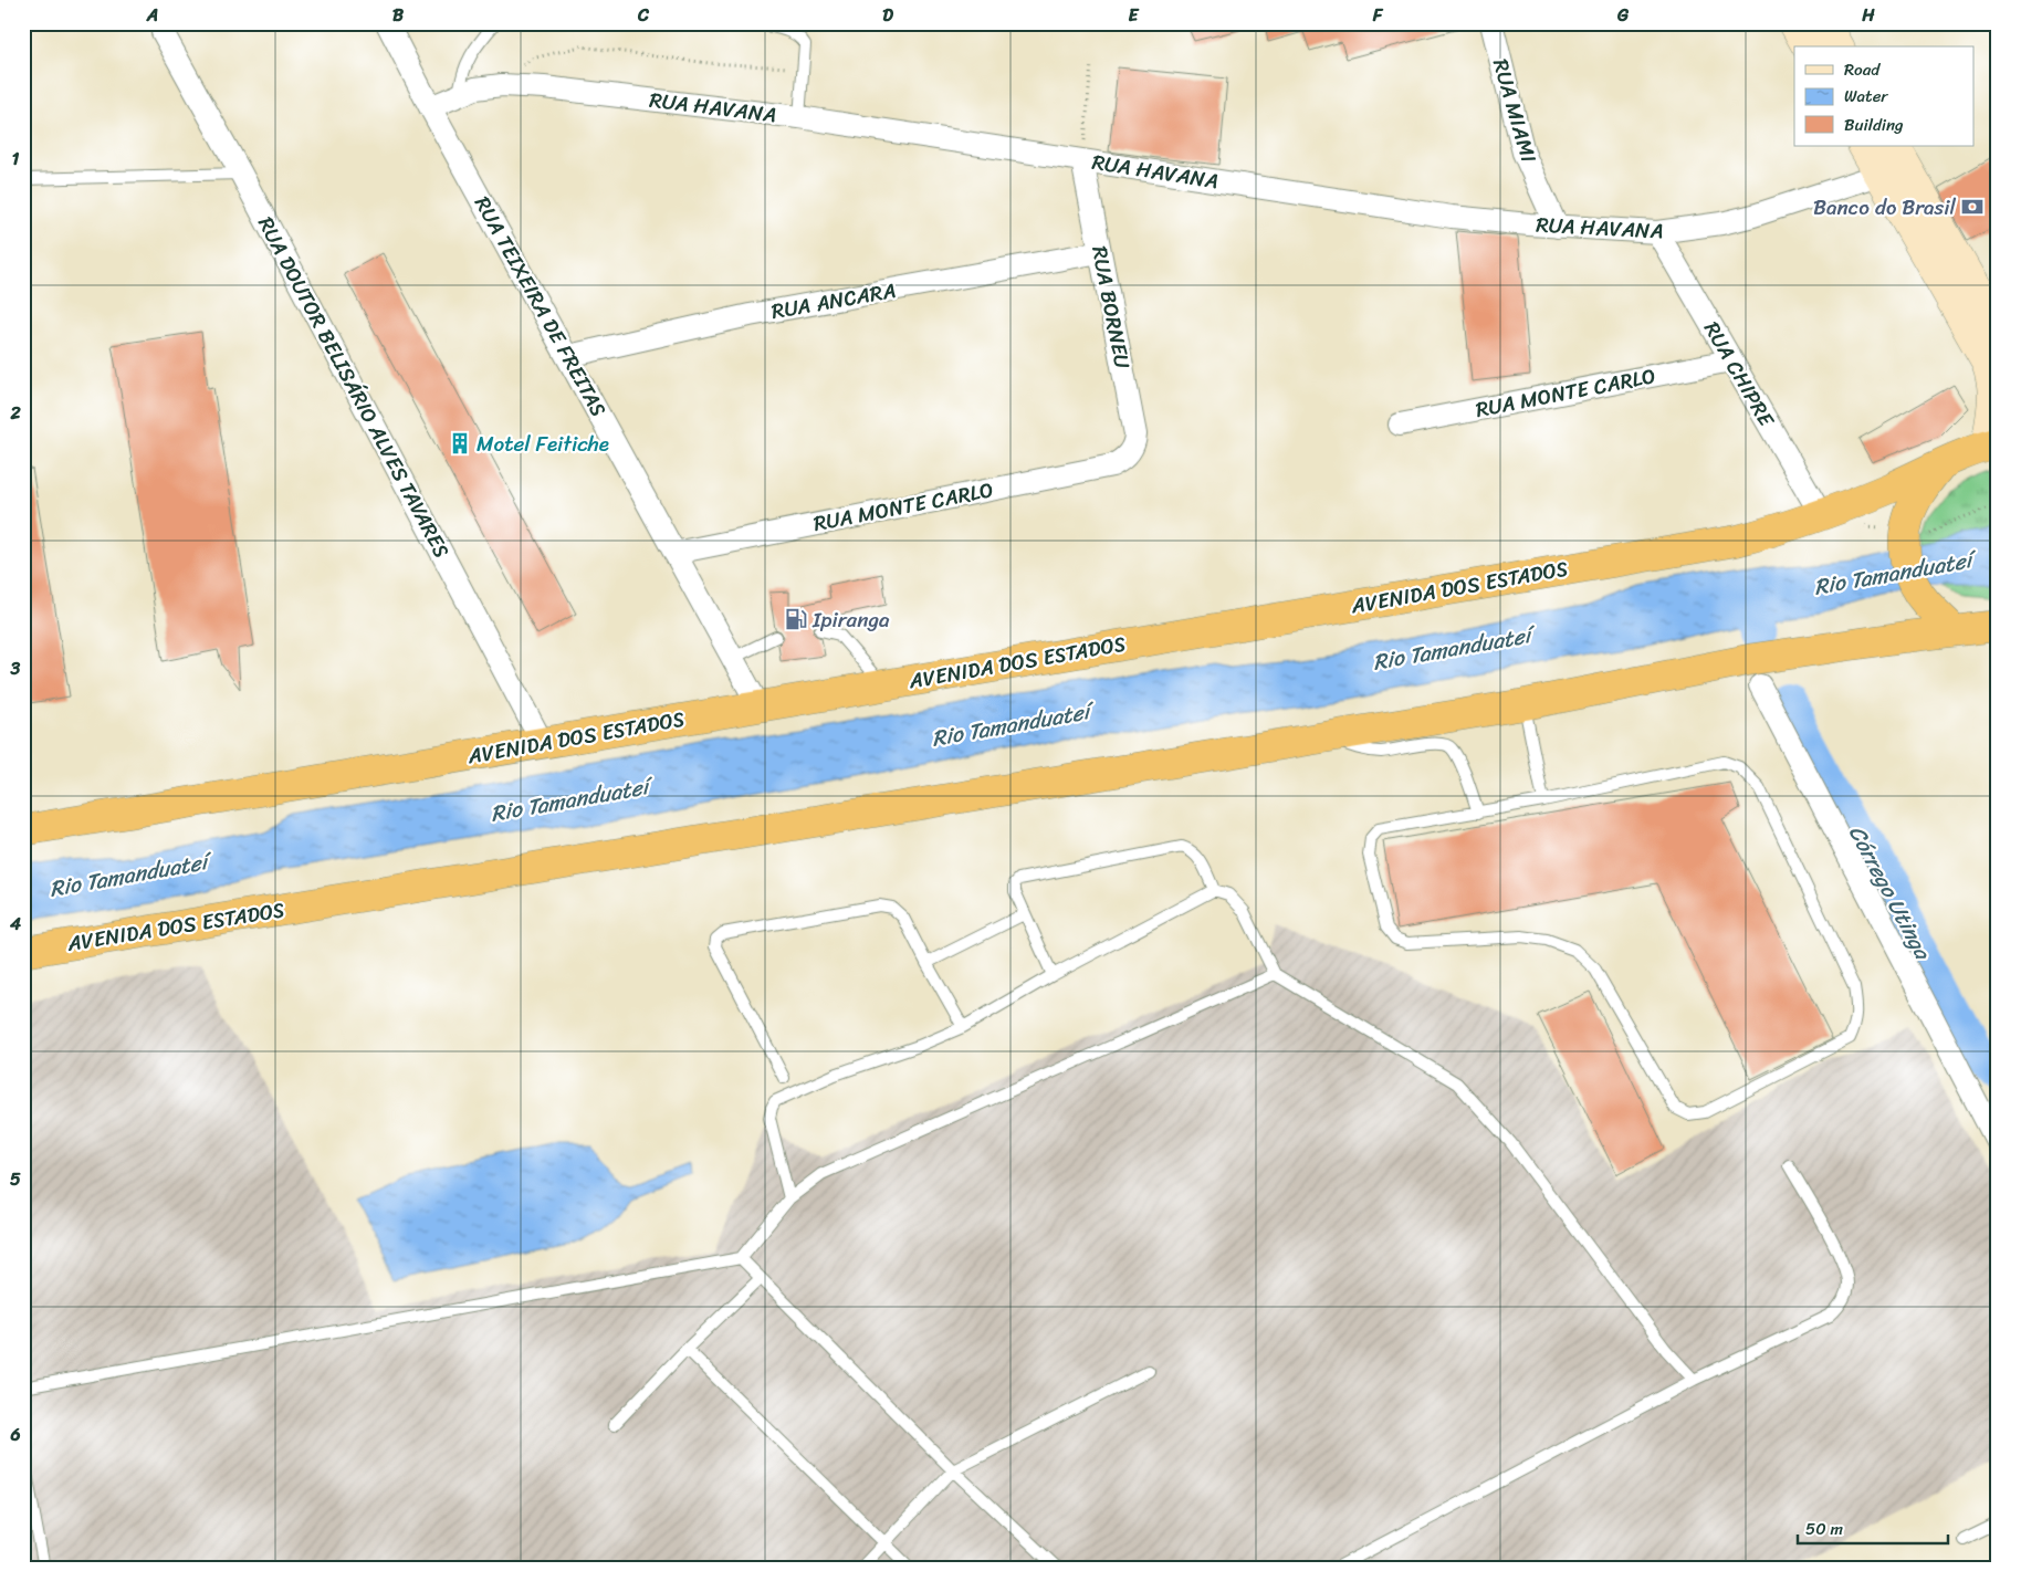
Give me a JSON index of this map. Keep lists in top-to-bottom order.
{
  "streets": {
    "highway": ["AVENIDA DOS ESTADOS"],
    "street": [
      "RUA HAVANA",
      "RUA MIAMI",
      "RUA ANCARA",
      "RUA TEIXEIRA DE FREITAS",
      "RUA BORNEU",
      "RUA CHIPRE",
      "RUA DOUTOR BELISÁRIO ALVES TAVARES",
      "RUA MONTE CARLO"
    ]
  },
  "crossings": [
    ["RUA HAVANA", "RUA MIAMI"],
    ["RUA HAVANA", "RUA TEIXEIRA DE FREITAS"],
    ["RUA HAVANA", "RUA BORNEU"],
    ["RUA HAVANA", "RUA CHIPRE"],
    ["RUA ANCARA", "RUA TEIXEIRA DE FREITAS"],
    ["RUA ANCARA", "RUA BORNEU"],
    ["RUA TEIXEIRA DE FREITAS", "RUA MONTE CARLO"],
    ["RUA TEIXEIRA DE FREITAS", "AVENIDA DOS ESTADOS"],
    ["RUA BORNEU", "RUA MONTE CARLO"],
    ["RUA CHIPRE", "RUA MONTE CARLO"],
    ["RUA CHIPRE", "AVENIDA DOS ESTADOS"],
    ["RUA DOUTOR BELISÁRIO ALVES TAVARES", "AVENIDA DOS ESTADOS"]
  ],
  "water": ["Rio Tamanduateí", "Córrego Utinga"],
  "places": {
    "bank": ["Banco do Brasil"],
    "building": ["Motel Feitiche"],
    "fuel station": ["Ipiranga"]
  },
  "legend": ["Road", "Water", "Building"],
  "scale_bar": "50 m",
  "grid": {
    "columns": [
      "A",
      "B",
      "C",
      "D",
      "E",
      "F",
      "G",
      "H"
    ],
    "rows": [
      "1",
      "2",
      "3",
      "4",
      "5",
      "6"
    ]
  }
}
